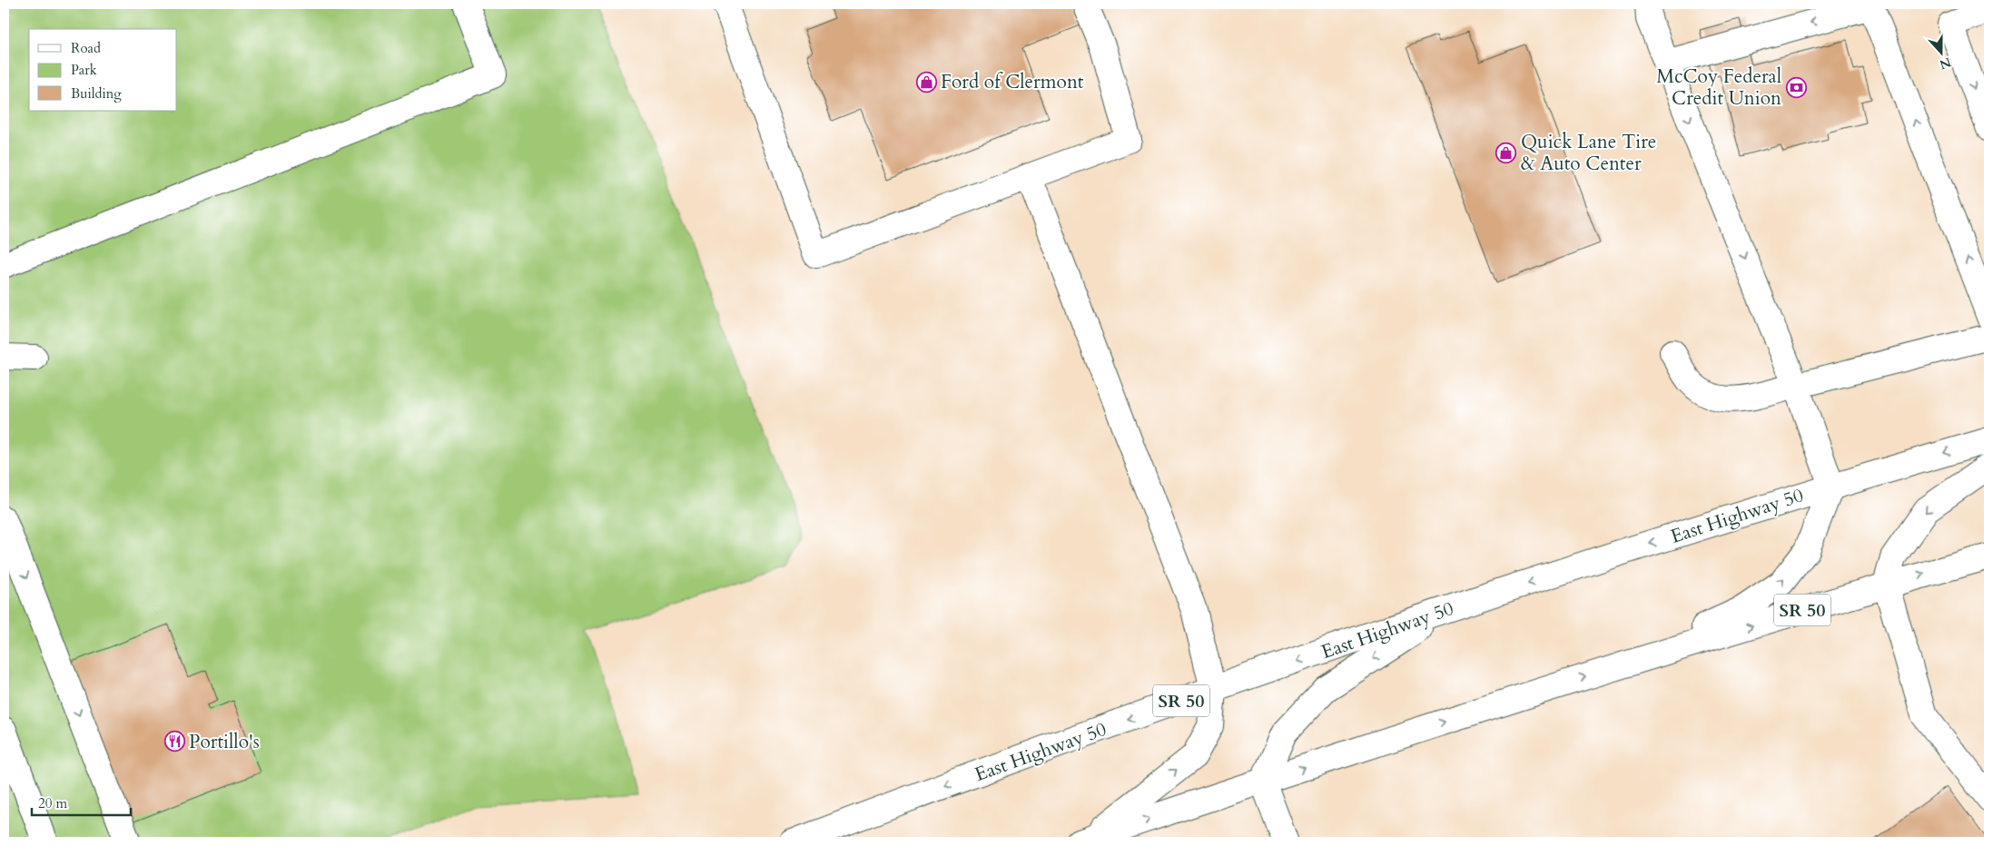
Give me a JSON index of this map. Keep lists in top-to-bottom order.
{
  "streets": {
    "main road": ["East Highway 50", "SR 50"]
  },
  "places": {
    "shop": ["Ford of Clermont", "Quick Lane Tire & Auto Center"],
    "bank": ["McCoy Federal Credit Union"],
    "restaurant": ["Portillo's"]
  },
  "legend": ["Road", "Park", "Building"],
  "scale_bar": "20 m",
  "north": "bottom"
}
